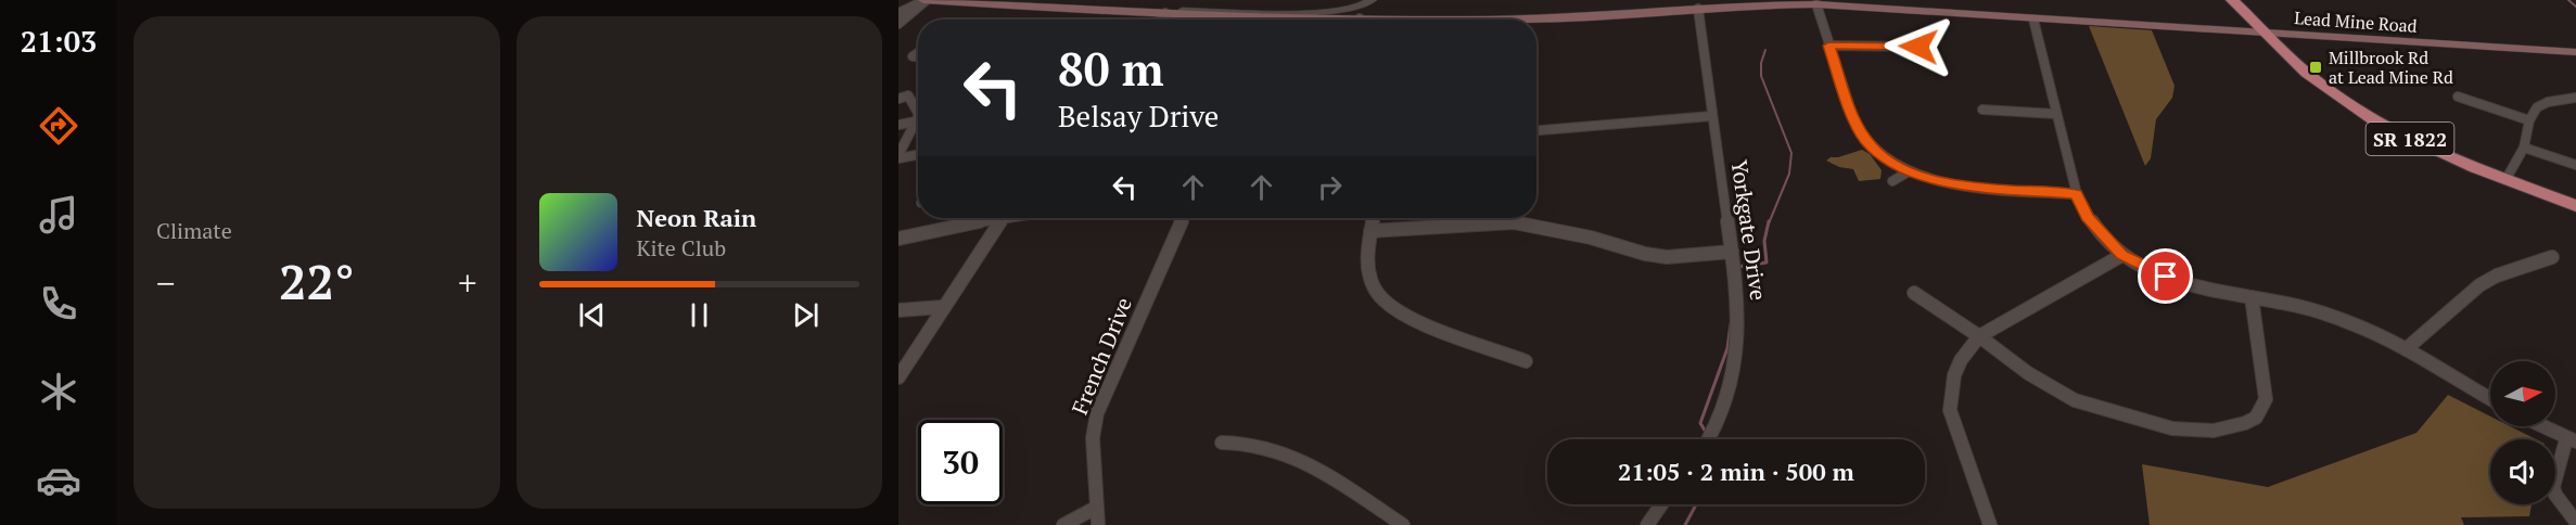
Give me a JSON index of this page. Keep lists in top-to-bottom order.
{
  "streets": {
    "main road": ["Lead Mine Road", "SR 1822"],
    "street": ["Yorkgate Drive", "French Drive"]
  },
  "crossings": [
    ["Lead Mine Road", "SR 1822"],
    ["Lead Mine Road", "Yorkgate Drive"]
  ],
  "places": {
    "transit": ["Millbrook Rd at Lead Mine Rd"]
  },
  "north": "right",
  "page": {
    "tabs": "21:03",
    "tile": "Climate",
    "turn": ["80 m", "Belsay Drive"],
    "song": ["Neon Rain", "Kite Club"],
    "heat": ["−", "22°", "+"],
    "limit": "30",
    "trip": "21:05 · 2 min · 500 m"
  }
}
